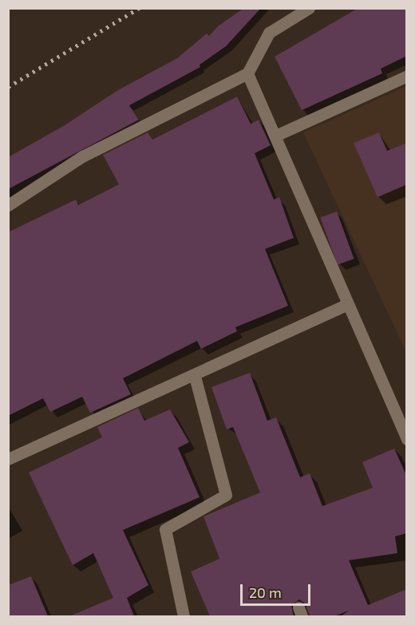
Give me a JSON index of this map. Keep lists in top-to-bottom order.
{
  "scale_bar": "20 m"
}
